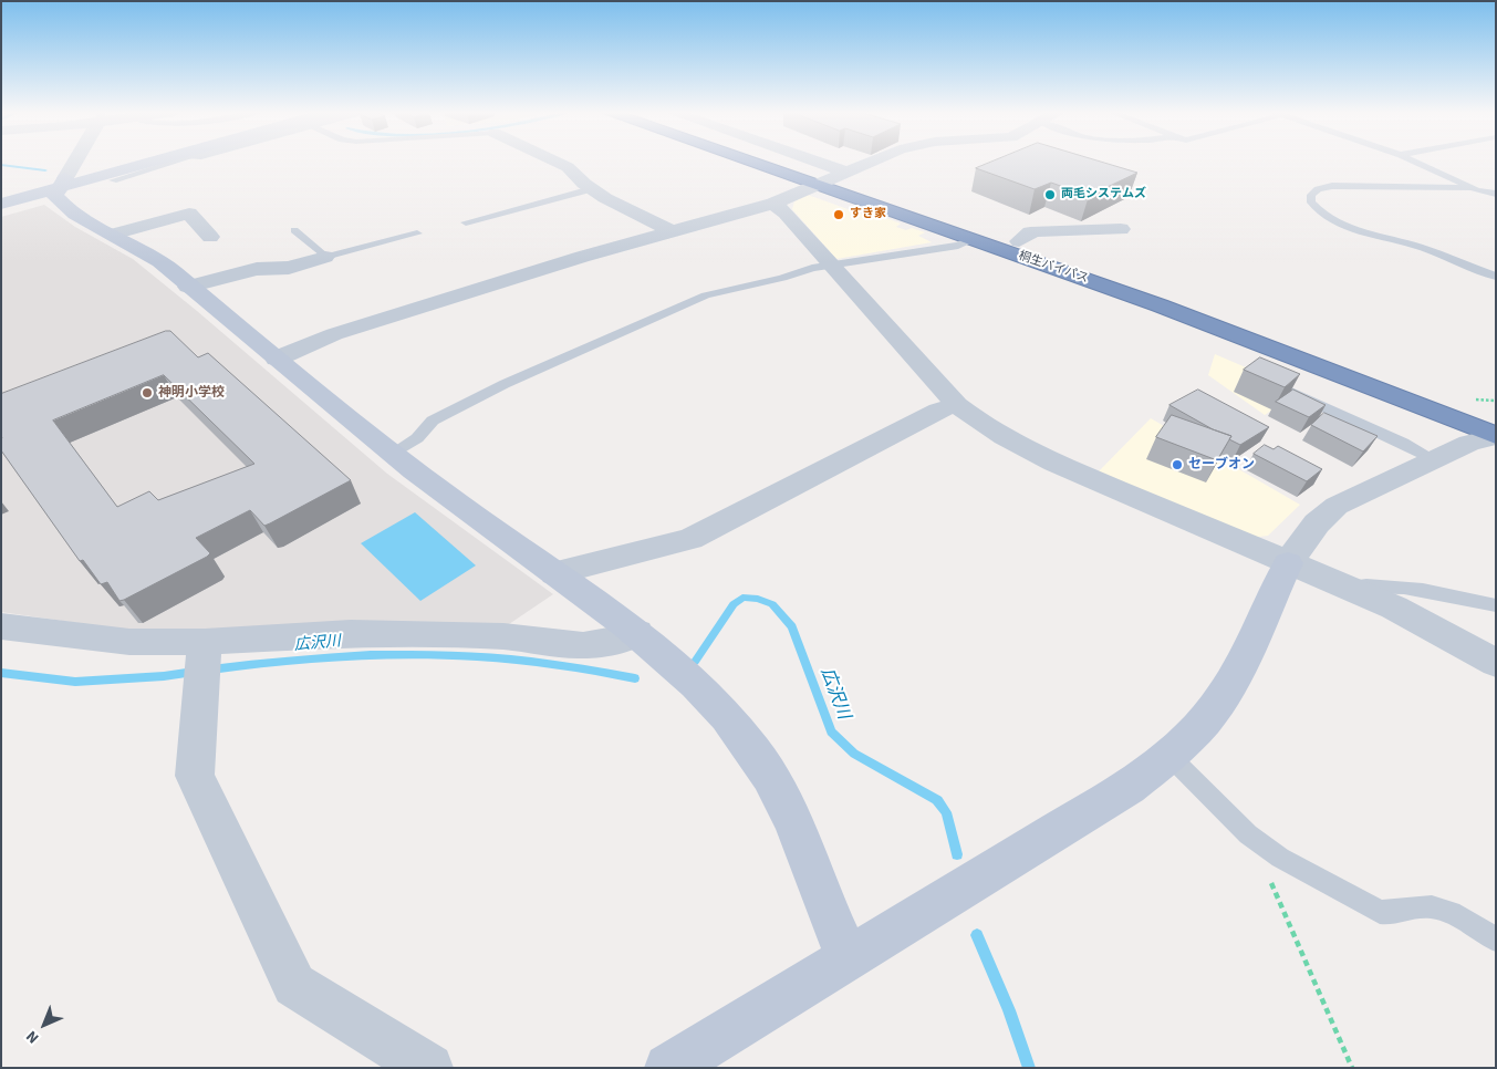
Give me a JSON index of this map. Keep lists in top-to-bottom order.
{
  "streets": {
    "highway": ["桐生バイパス"]
  },
  "water": ["広沢川"],
  "places": [
    "両毛システムズ",
    "すき家",
    "神明小学校",
    "セーブオン"
  ],
  "north": "bottom left"
}
